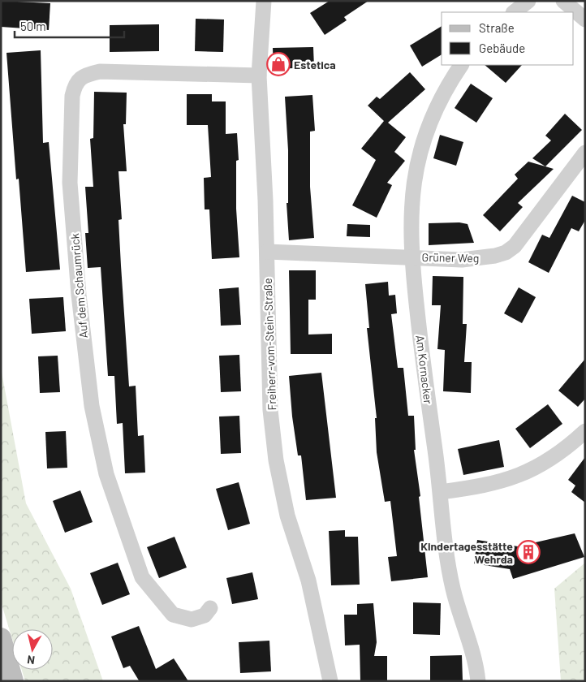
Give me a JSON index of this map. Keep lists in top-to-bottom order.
{
  "streets": {
    "street": [
      "Grüner Weg",
      "Auf dem Schaumrück",
      "Freiherr-vom-Stein-Straße",
      "Am Kornacker"
    ]
  },
  "crossings": [
    ["Grüner Weg", "Freiherr-vom-Stein-Straße"],
    ["Grüner Weg", "Am Kornacker"],
    ["Auf dem Schaumrück", "Freiherr-vom-Stein-Straße"]
  ],
  "places": {
    "shop": ["Estetica"],
    "building": ["Kindertagesstätte Wehrda"]
  },
  "legend": ["Straße", "Gebäude"],
  "scale_bar": "50 m",
  "north": "bottom"
}
